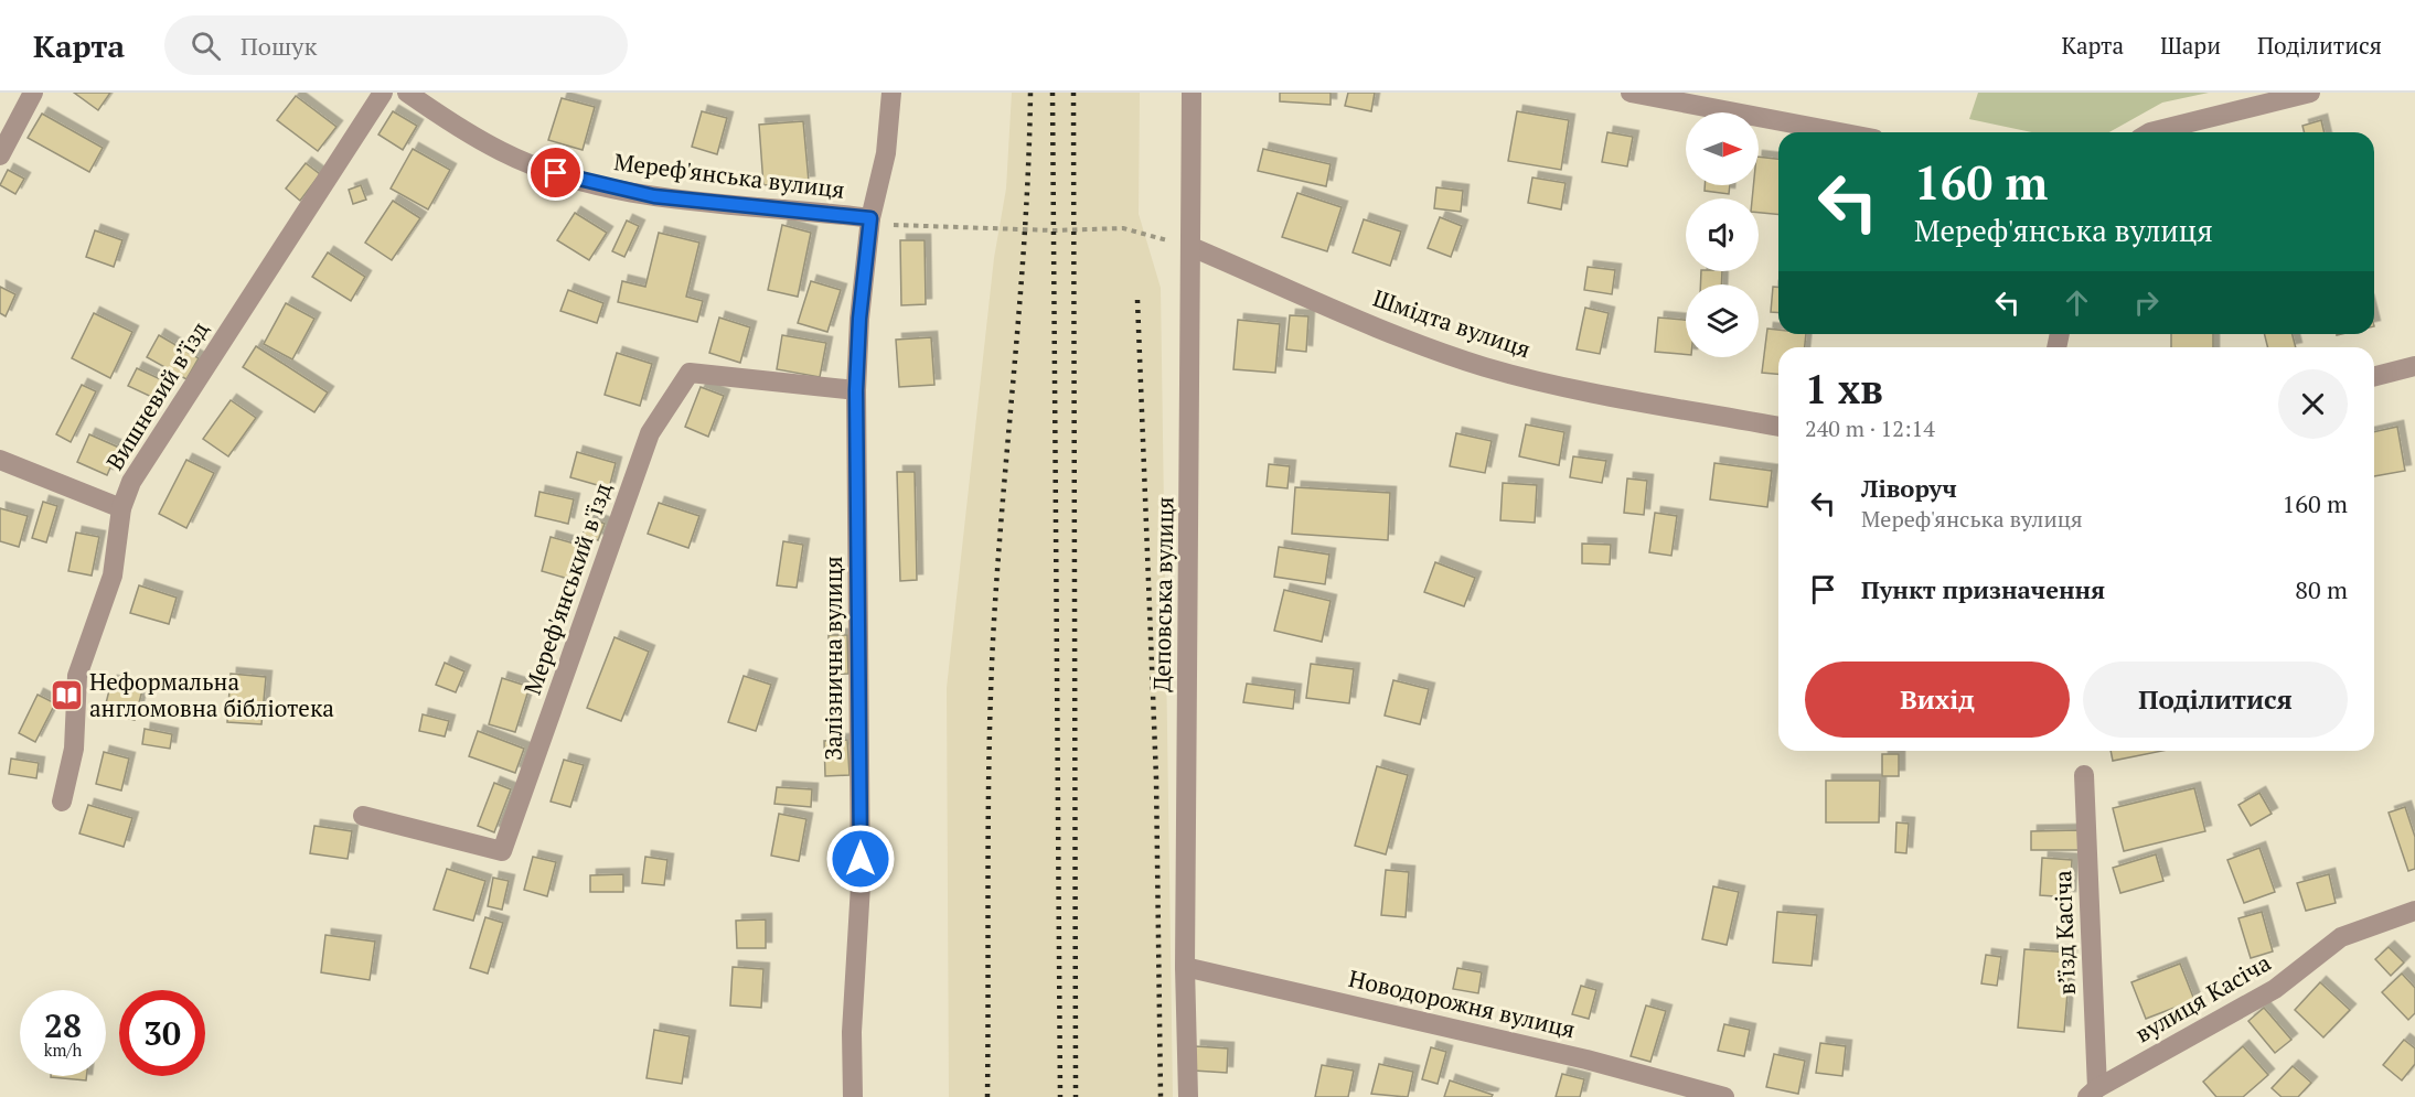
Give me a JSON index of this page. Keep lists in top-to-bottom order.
{
  "streets": {
    "street": [
      "Мереф'янська вулиця",
      "Шмідта вулиця",
      "Вишневий в’їзд",
      "Мереф'янський в'їзд",
      "Деповська вулиця",
      "Залізнична вулиця",
      "в’їзд Касіча",
      "вулиця Касіча",
      "Новодорожня вулиця"
    ]
  },
  "crossings": [
    ["Мереф'янська вулиця", "Залізнична вулиця"],
    ["Шмідта вулиця", "Деповська вулиця"],
    ["Мереф'янський в'їзд", "Залізнична вулиця"],
    ["Деповська вулиця", "Новодорожня вулиця"],
    ["в’їзд Касіча", "вулиця Касіча"]
  ],
  "places": {
    "library": ["Неформальна англомовна бібліотека"]
  },
  "north": "right",
  "page": {
    "header": "Карта",
    "search": "Пошук",
    "nav": ["Карта", "Шари", "Поділитися"],
    "turn": ["160 m", "Мереф'янська вулиця"],
    "heading": ["1 хв", "240 m · 12:14"],
    "list": [
      {
        "name": "Ліворуч",
        "note": "Мереф'янська вулиця",
        "value": "160 m"
      },
      {
        "name": "Пункт призначення",
        "value": "80 m"
      }
    ],
    "buttons": ["Вихід", "Поділитися"],
    "speed": "28 km/h",
    "limit": "30"
  }
}
